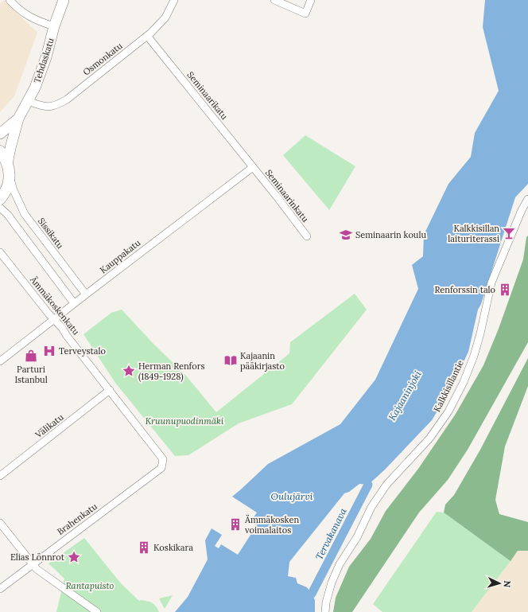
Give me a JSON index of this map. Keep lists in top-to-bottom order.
{
  "streets": {
    "street": [
      "Osmonkatu",
      "Tehdaskatu",
      "Seminaarikatu",
      "Seminaarinkatu",
      "Sissikatu",
      "Kauppakatu",
      "Ämmäkoskenkatu",
      "Kalkkisillantie",
      "Välikatu",
      "Brahenkatu"
    ]
  },
  "crossings": [
    ["Osmonkatu", "Tehdaskatu"],
    ["Osmonkatu", "Seminaarikatu"],
    ["Seminaarikatu", "Seminaarinkatu"],
    ["Seminaarikatu", "Kauppakatu"],
    ["Seminaarinkatu", "Kauppakatu"],
    ["Sissikatu", "Kauppakatu"],
    ["Kauppakatu", "Ämmäkoskenkatu"],
    ["Ämmäkoskenkatu", "Välikatu"],
    ["Ämmäkoskenkatu", "Brahenkatu"]
  ],
  "water": ["Kajaaninjoki", "Oulujärvi", "Tervakanava"],
  "parks": ["Kruunupuodinmäki", "Rantapuisto"],
  "places": {
    "bar": ["Kalkkisillan laituriterassi"],
    "school or university": ["Seminaarin koulu"],
    "building": ["Renforssin talo", "Ämmäkosken voimalaitos", "Koskikara"],
    "hospital": ["Terveystalo"],
    "shop": ["Parturi Istanbul"],
    "library": ["Kajaanin pääkirjasto"],
    "place": ["Herman Renfors (1849-1928)", "Elias Lönnrot"]
  },
  "north": "right"
}
